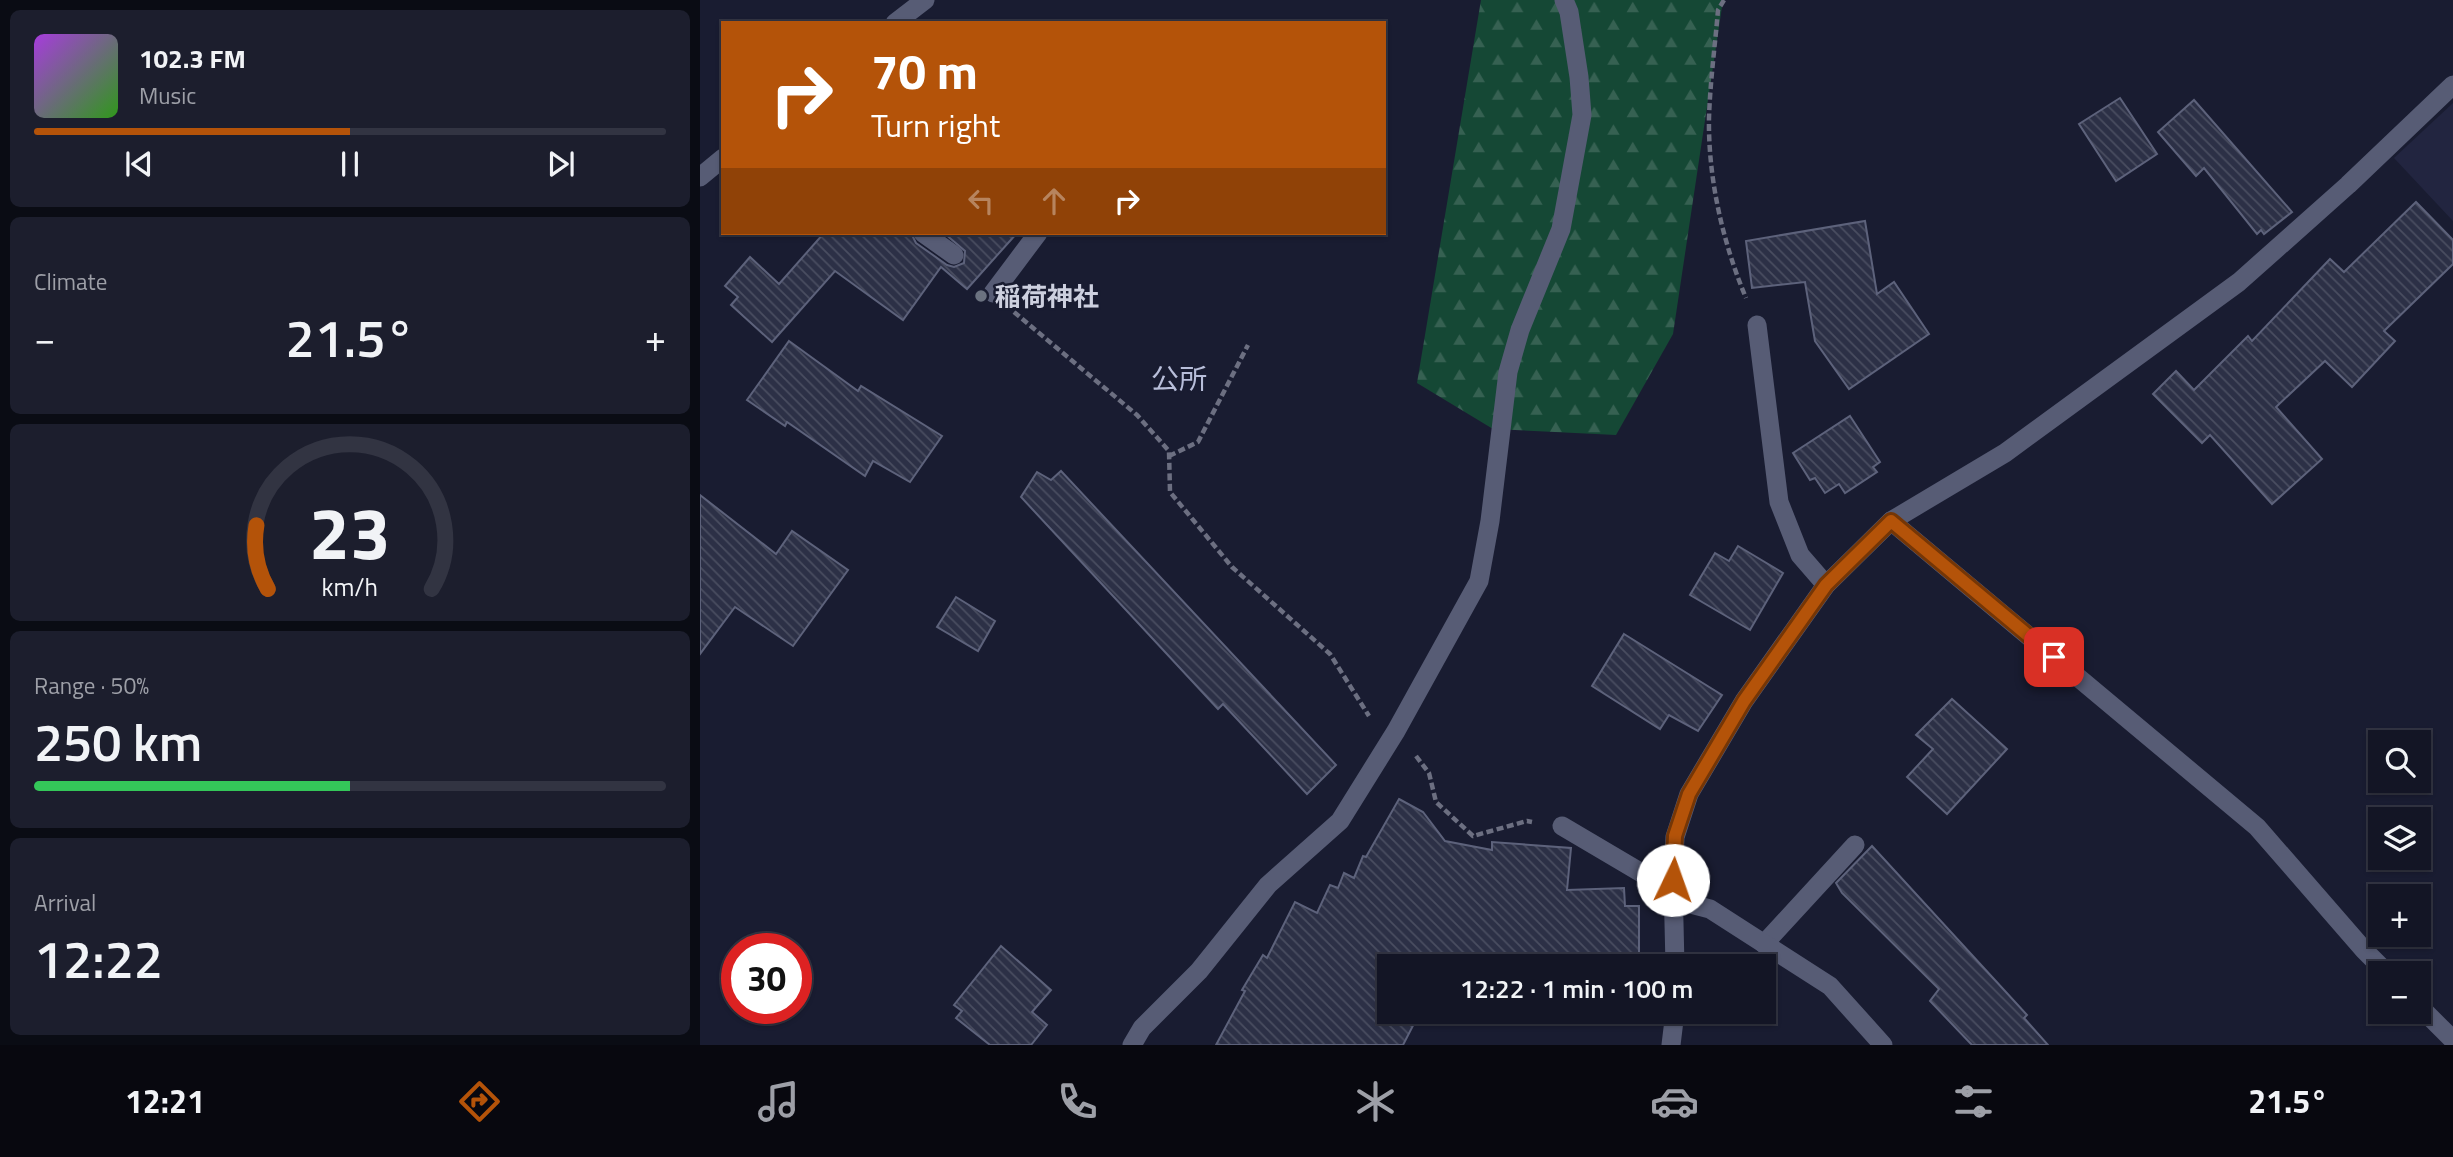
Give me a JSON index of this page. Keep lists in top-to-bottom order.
{
  "districts": ["公所"],
  "places": ["稲荷神社"],
  "page": {
    "turn": ["70 m", "Turn right"],
    "song": ["102.3 FM", "Music"],
    "tile": [
      "Climate",
      ["Range · 50%", "250 km"],
      ["Arrival", "12:22"]
    ],
    "heat": ["−", "21.5°", "+"],
    "map_buttons": ["+", "−"],
    "limit": "30",
    "trip": "12:22 · 1 min · 100 m",
    "tabs": ["12:21", "21.5°"],
    "gauge": ["23", "km/h"]
  }
}
